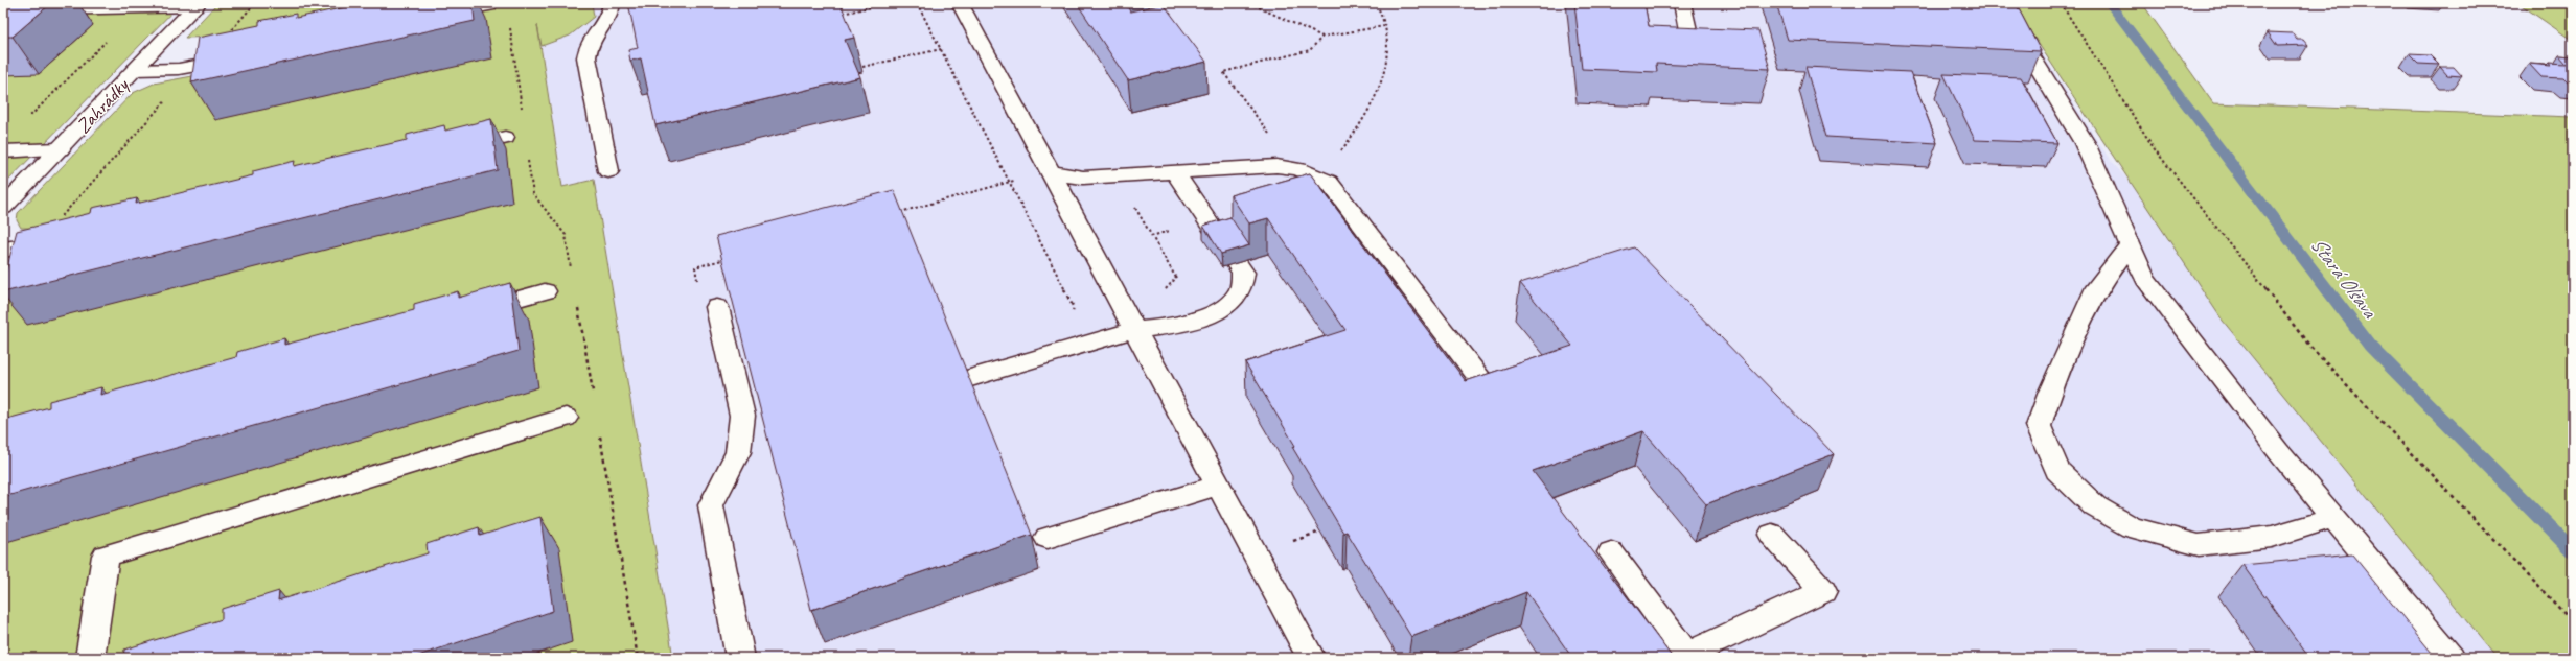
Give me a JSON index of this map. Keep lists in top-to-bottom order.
{
  "streets": {
    "street": ["Zahrádky"]
  },
  "water": ["Stará Olšava"]
}
